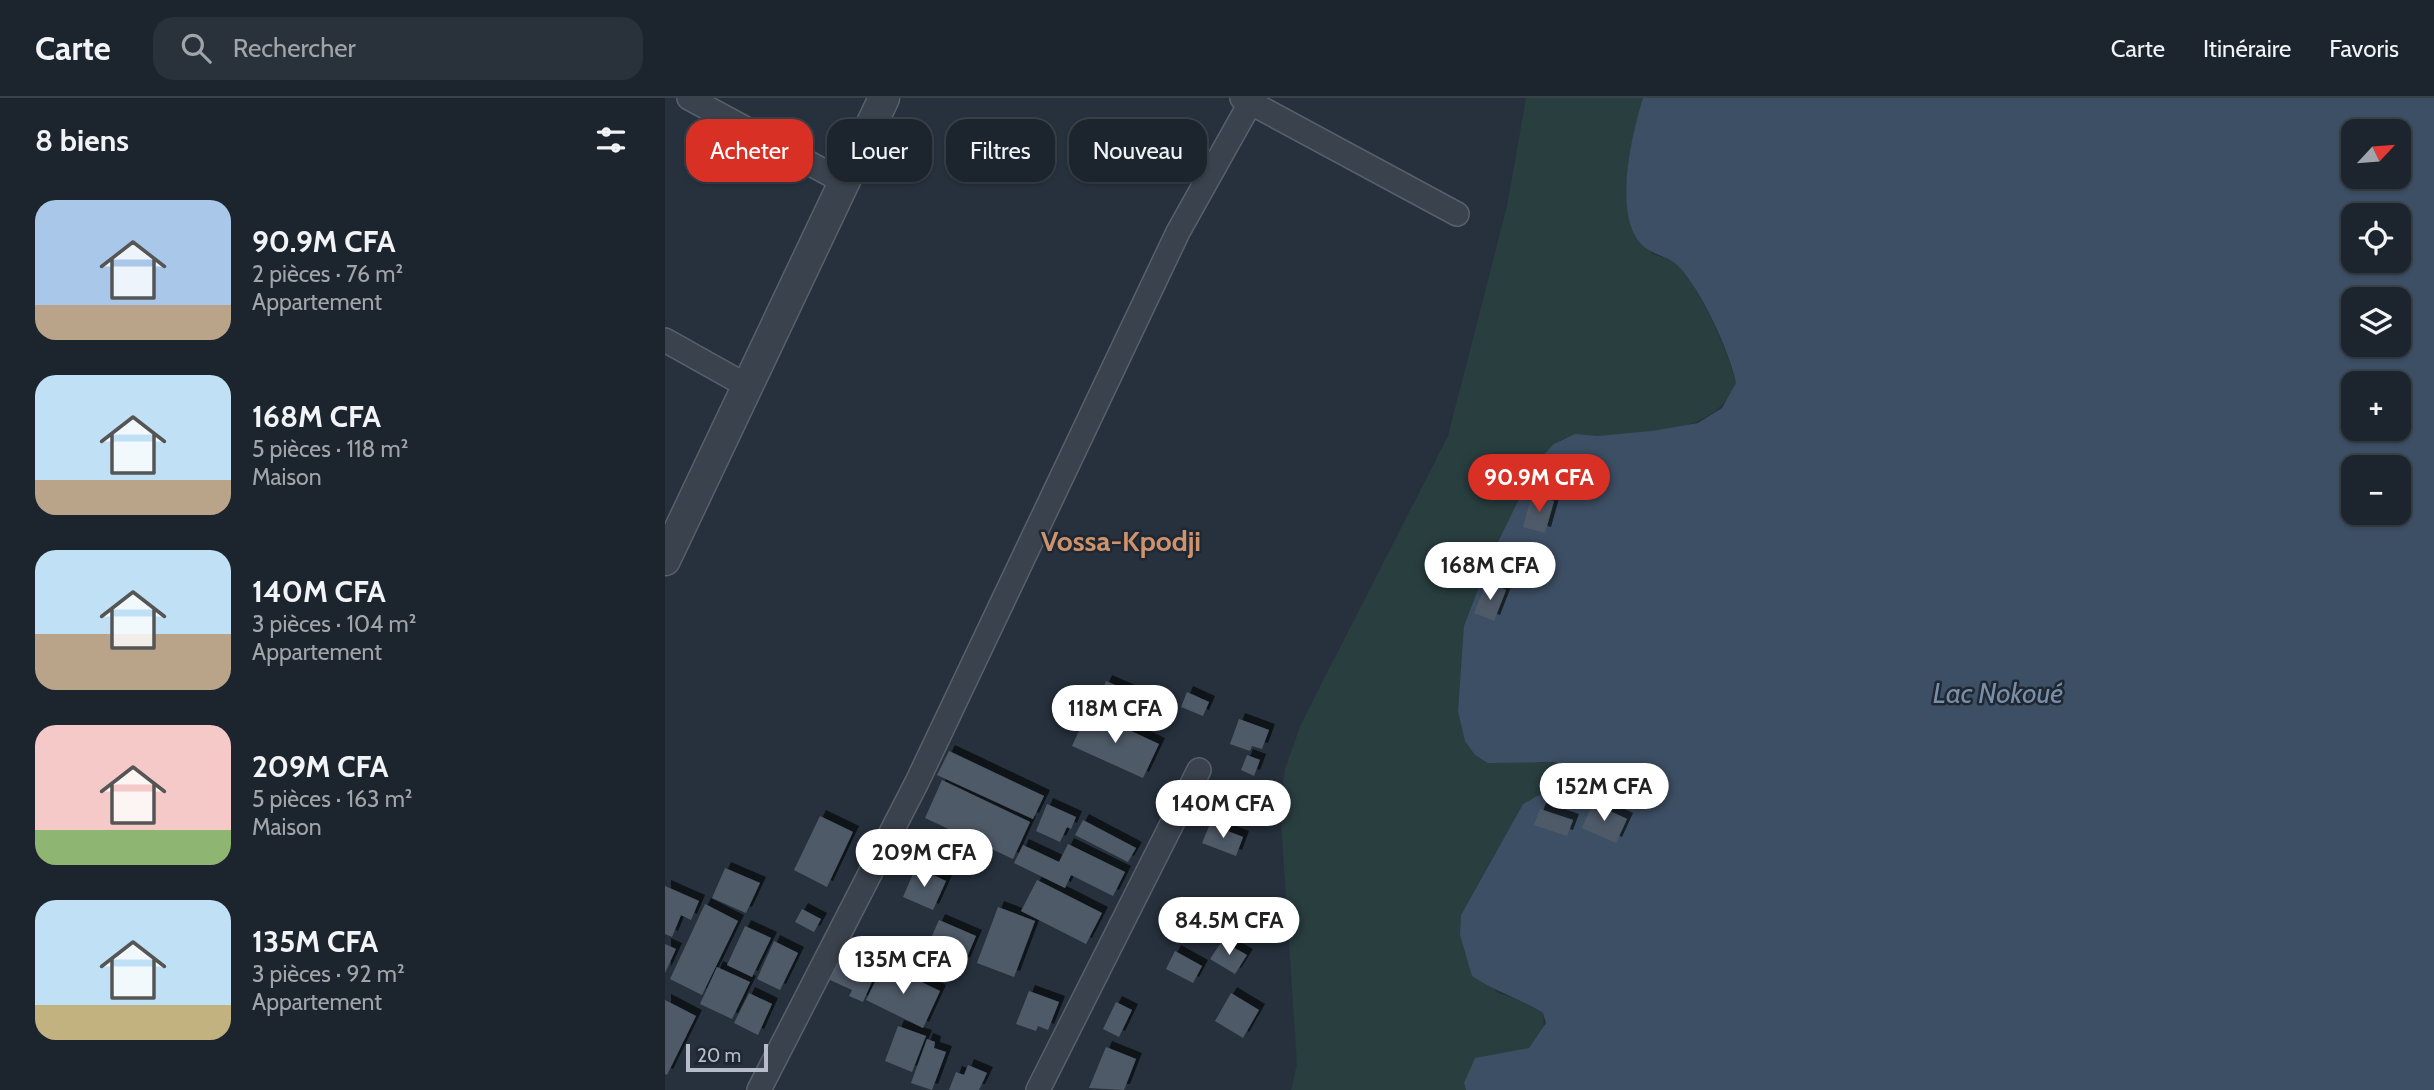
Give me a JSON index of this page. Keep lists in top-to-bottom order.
{
  "districts": ["Vossa-Kpodji"],
  "water": ["Lac Nokoué"],
  "scale_bar": "20 m",
  "north": "top right",
  "page": {
    "header": "Carte",
    "search": "Rechercher",
    "nav": ["Carte", "Itinéraire", "Favoris"],
    "heading": "8 biens",
    "map_buttons": ["+", "−"],
    "chip": [
      "Acheter",
      "Louer",
      "Filtres",
      "Nouveau"
    ],
    "list": [
      {
        "name": "90.9M CFA",
        "note": "2 pièces · 76 m² · Appartement"
      },
      {
        "name": "168M CFA",
        "note": "5 pièces · 118 m² · Maison"
      },
      {
        "name": "140M CFA",
        "note": "3 pièces · 104 m² · Appartement"
      },
      {
        "name": "209M CFA",
        "note": "5 pièces · 163 m² · Maison"
      },
      {
        "name": "135M CFA",
        "note": "3 pièces · 92 m² · Appartement"
      }
    ],
    "price": [
      "90.9M CFA",
      "168M CFA",
      "118M CFA",
      "152M CFA",
      "140M CFA",
      "209M CFA",
      "84.5M CFA",
      "135M CFA"
    ],
    "scale": "20 m"
  }
}
